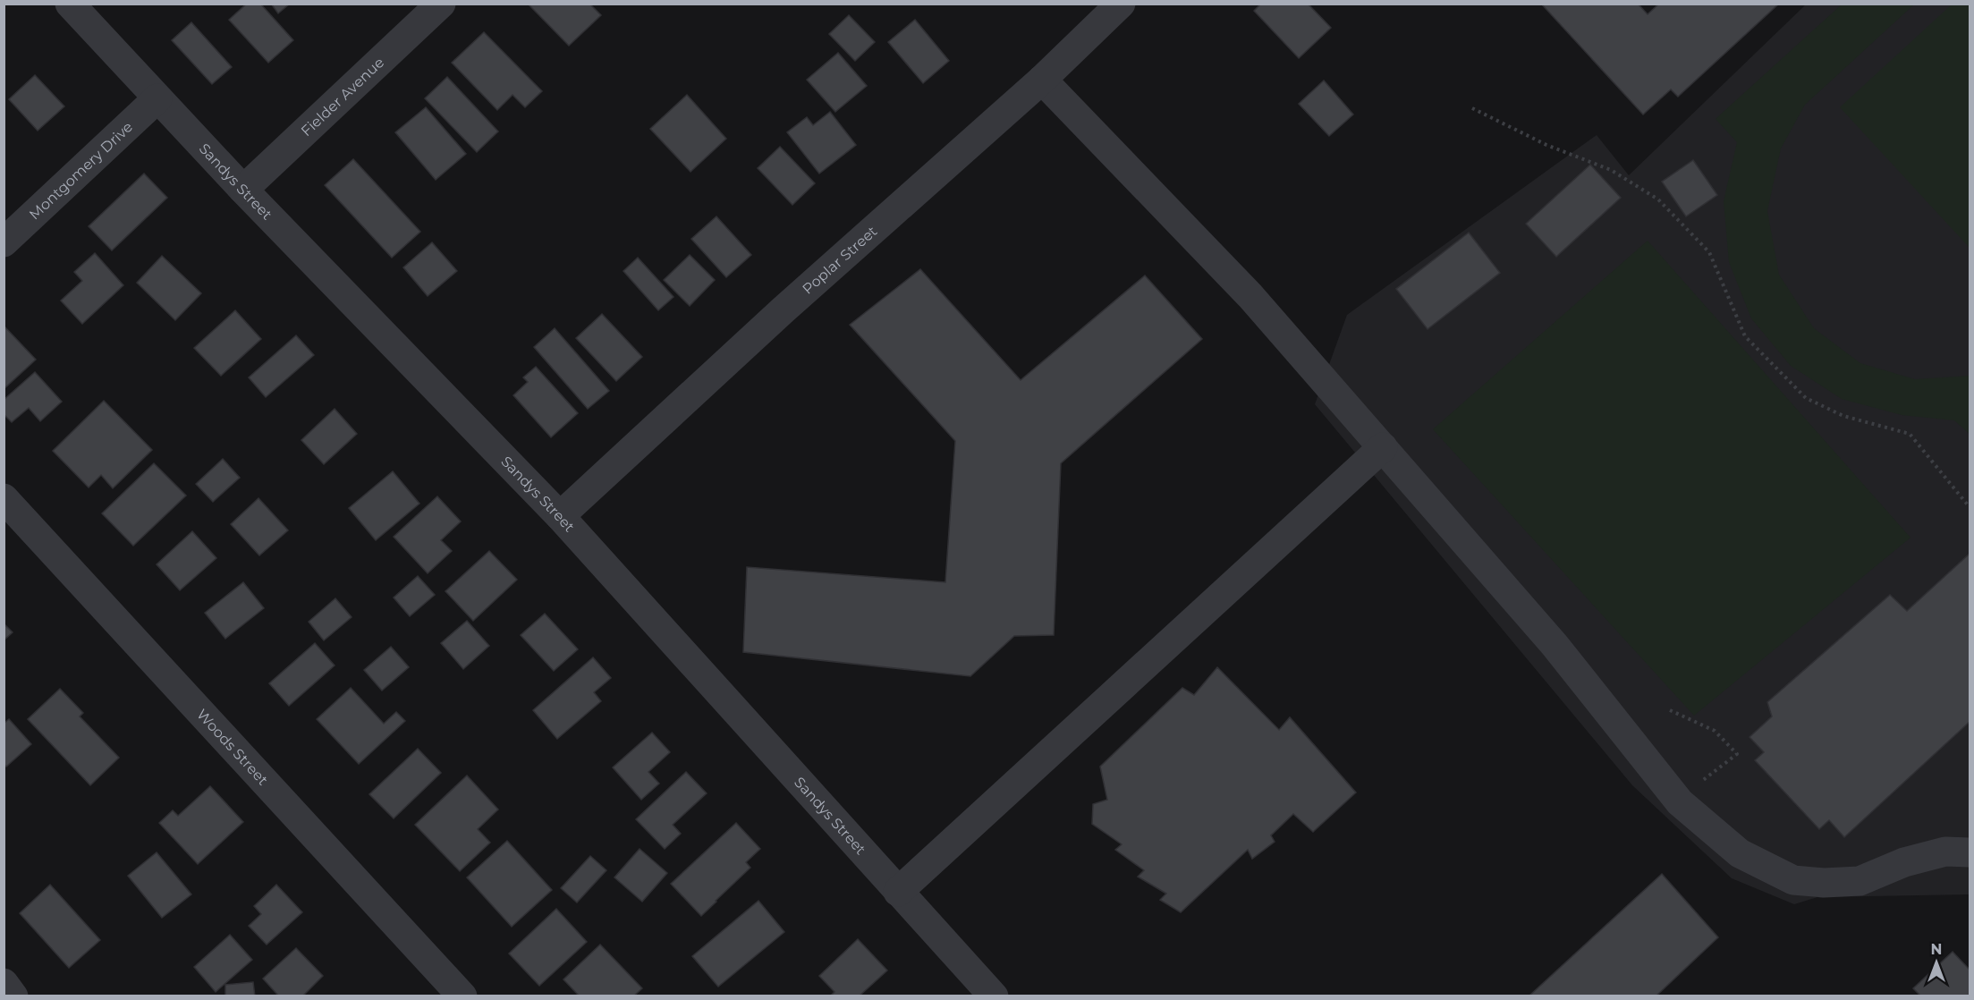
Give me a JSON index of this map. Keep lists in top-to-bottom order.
{
  "streets": {
    "street": [
      "Fielder Avenue",
      "Montgomery Drive",
      "Sandys Street",
      "Poplar Street",
      "Woods Street"
    ]
  },
  "crossings": [
    ["Fielder Avenue", "Sandys Street"],
    ["Montgomery Drive", "Sandys Street"],
    ["Sandys Street", "Poplar Street"]
  ],
  "north": "top"
}
